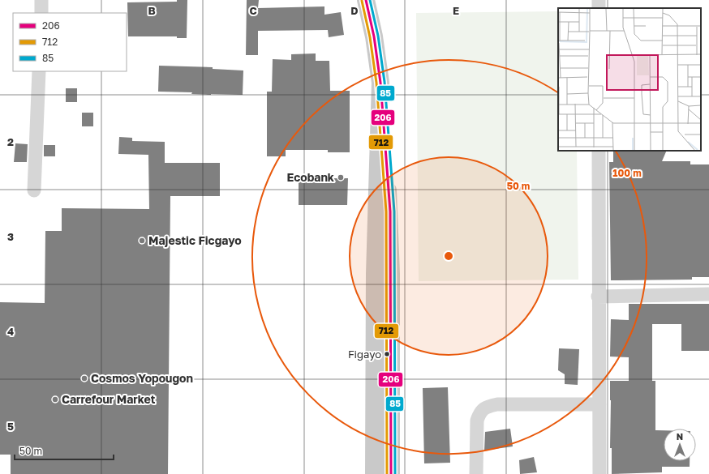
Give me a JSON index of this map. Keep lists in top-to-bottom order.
{
  "places": [
    "Ecobank",
    "Majestic Ficgayo",
    "Figayo",
    "Cosmos Yopougon",
    "Carrefour Market"
  ],
  "lines": ["transit line 206", "transit line 85", "transit line 712"],
  "legend": ["206", "712", "85"],
  "scale_bar": "50 m",
  "north": "top",
  "grid": {
    "columns": [
      "B",
      "C",
      "D",
      "E"
    ],
    "rows": [
      "2",
      "3",
      "4",
      "5"
    ]
  },
  "rings": ["100 m", "50 m"]
}
